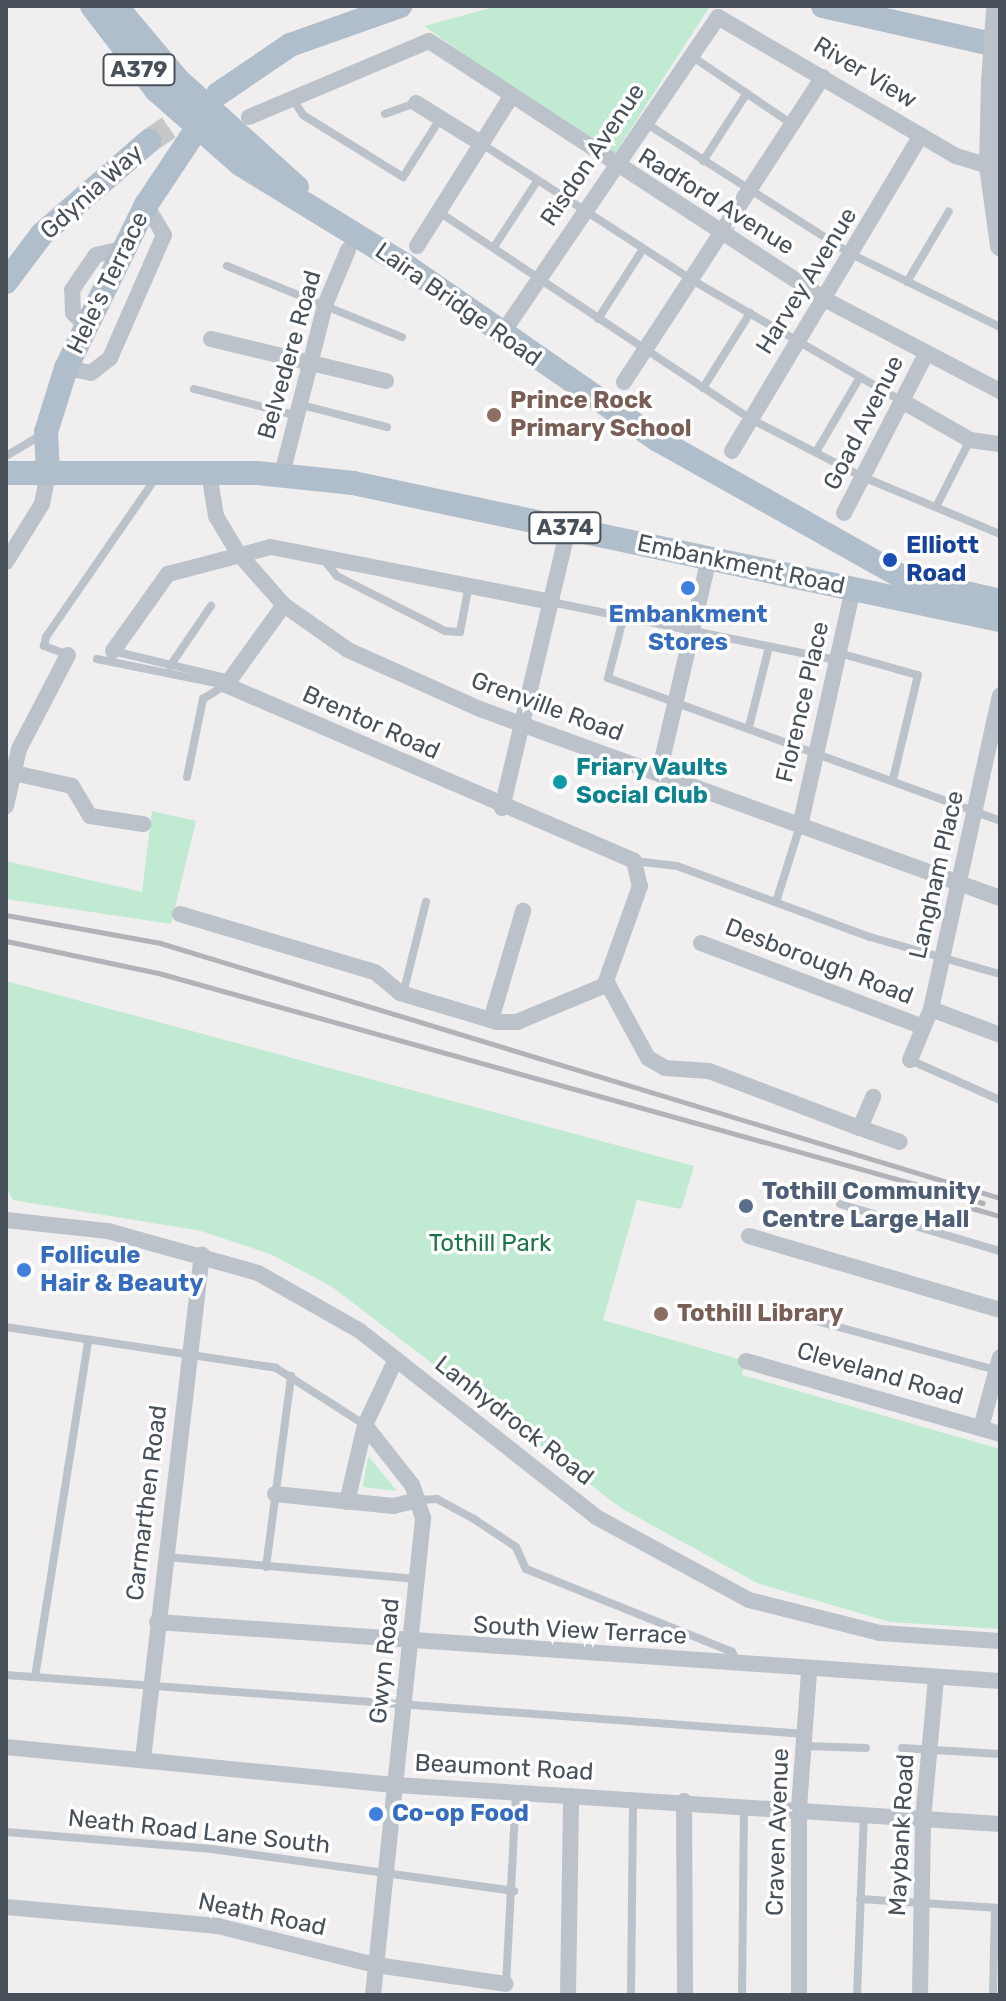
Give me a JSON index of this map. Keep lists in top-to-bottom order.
{
  "streets": {
    "main road": [
      "A379",
      "Gdynia Way",
      "Hele's Terrace",
      "Laira Bridge Road",
      "A374",
      "Embankment Road"
    ],
    "street": [
      "River View",
      "Risdon Avenue",
      "Radford Avenue",
      "Harvey Avenue",
      "Belvedere Road",
      "Goad Avenue",
      "Florence Place",
      "Grenville Road",
      "Brentor Road",
      "Langham Place",
      "Desborough Road",
      "Cleveland Road",
      "Lanhydrock Road",
      "Carmarthen Road",
      "South View Terrace",
      "Gwyn Road",
      "Beaumont Road",
      "Craven Avenue",
      "Maybank Road",
      "Neath Road"
    ],
    "lane": ["Neath Road Lane South"]
  },
  "crossings": [
    ["River View", "Risdon Avenue"],
    ["River View", "Harvey Avenue"],
    ["Risdon Avenue", "Radford Avenue"],
    ["Radford Avenue", "Harvey Avenue"],
    ["Radford Avenue", "Goad Avenue"],
    ["Hele's Terrace", "Laira Bridge Road"],
    ["Hele's Terrace", "Embankment Road"],
    ["Laira Bridge Road", "A374"],
    ["Belvedere Road", "Embankment Road"],
    ["A374", "Embankment Road"],
    ["Embankment Road", "Florence Place"],
    ["Embankment Road", "Grenville Road"],
    ["Florence Place", "Grenville Road"],
    ["Grenville Road", "Langham Place"],
    ["Langham Place", "Desborough Road"],
    ["Lanhydrock Road", "Carmarthen Road"],
    ["Carmarthen Road", "South View Terrace"],
    ["Carmarthen Road", "Beaumont Road"],
    ["South View Terrace", "Gwyn Road"],
    ["South View Terrace", "Craven Avenue"],
    ["South View Terrace", "Maybank Road"],
    ["Gwyn Road", "Beaumont Road"],
    ["Gwyn Road", "Neath Road Lane South"],
    ["Gwyn Road", "Neath Road"],
    ["Beaumont Road", "Craven Avenue"],
    ["Beaumont Road", "Maybank Road"]
  ],
  "parks": ["Tothill Park"],
  "places": [
    "Prince Rock Primary School",
    "Elliott Road",
    "Embankment Stores",
    "Friary Vaults Social Club",
    "Tothill Community Centre Large Hall",
    "Follicule Hair & Beauty",
    "Tothill Library",
    "Co-op Food"
  ]
}
